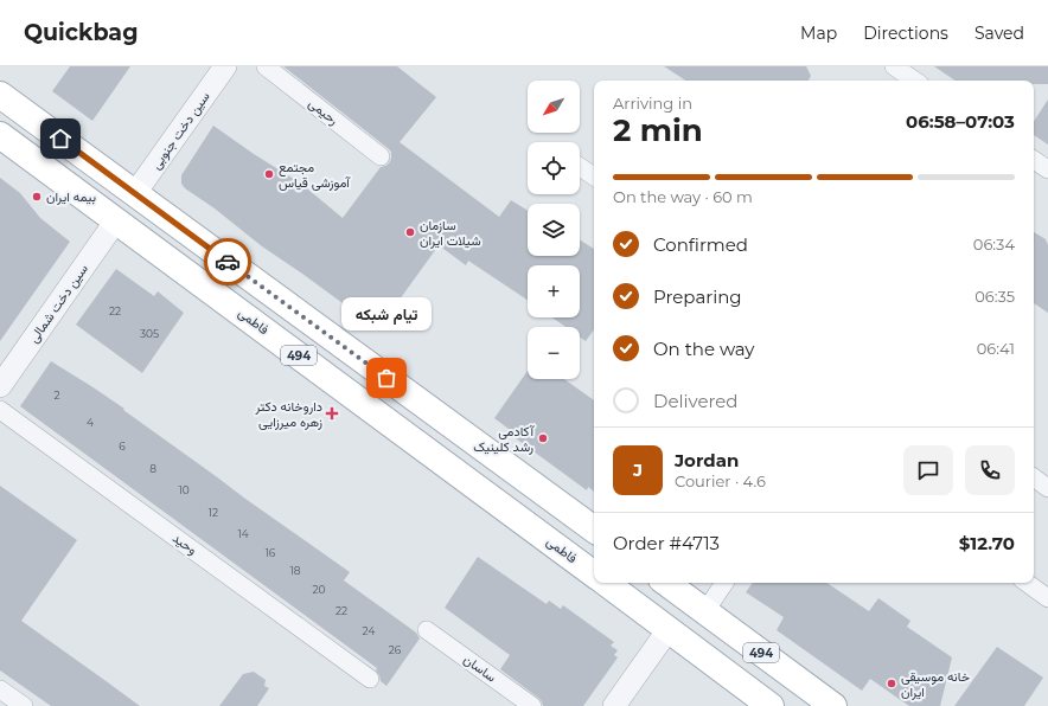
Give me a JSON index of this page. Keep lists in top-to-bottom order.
{
  "streets": {
    "main road": ["فاطمی", "494"],
    "street": [
      "رحیمی",
      "سین دخت جنوبی",
      "سین دخت شمالی",
      "وحید",
      "ساسان"
    ]
  },
  "crossings": [
    ["سین دخت جنوبی", "494"],
    ["سین دخت شمالی", "فاطمی"]
  ],
  "places": {
    "other": [
      "مجتمع آموزشی قیاس",
      "بیمه ایران",
      "سازمان شیلات ایران",
      "تیام شبکه",
      "آکادمی رشد کلینیک",
      "خانه موسیقی ایران"
    ],
    "health": ["داروخانه دکتر زهره میرزایی"]
  },
  "house_numbers": [
    "22",
    "305",
    "2",
    "4",
    "6",
    "8",
    "10",
    "12",
    "14",
    "16",
    "18",
    "20",
    "22",
    "24",
    "26"
  ],
  "north": "bottom left",
  "page": {
    "header": "Quickbag",
    "nav": ["Map", "Directions", "Saved"],
    "map_buttons": ["+", "−"],
    "heading": ["2 min", "Arriving in", "06:58–07:03"],
    "panel": [
      "Jordan",
      "Courier · 4.6",
      "Order #4713",
      "$12.70"
    ],
    "bar": "On the way · 60 m",
    "list": [
      ["Confirmed", "06:34"],
      ["Preparing", "06:35"],
      ["On the way", "06:41"],
      "Delivered"
    ],
    "bubble": "تیام شبکه",
    "round": "J"
  }
}
